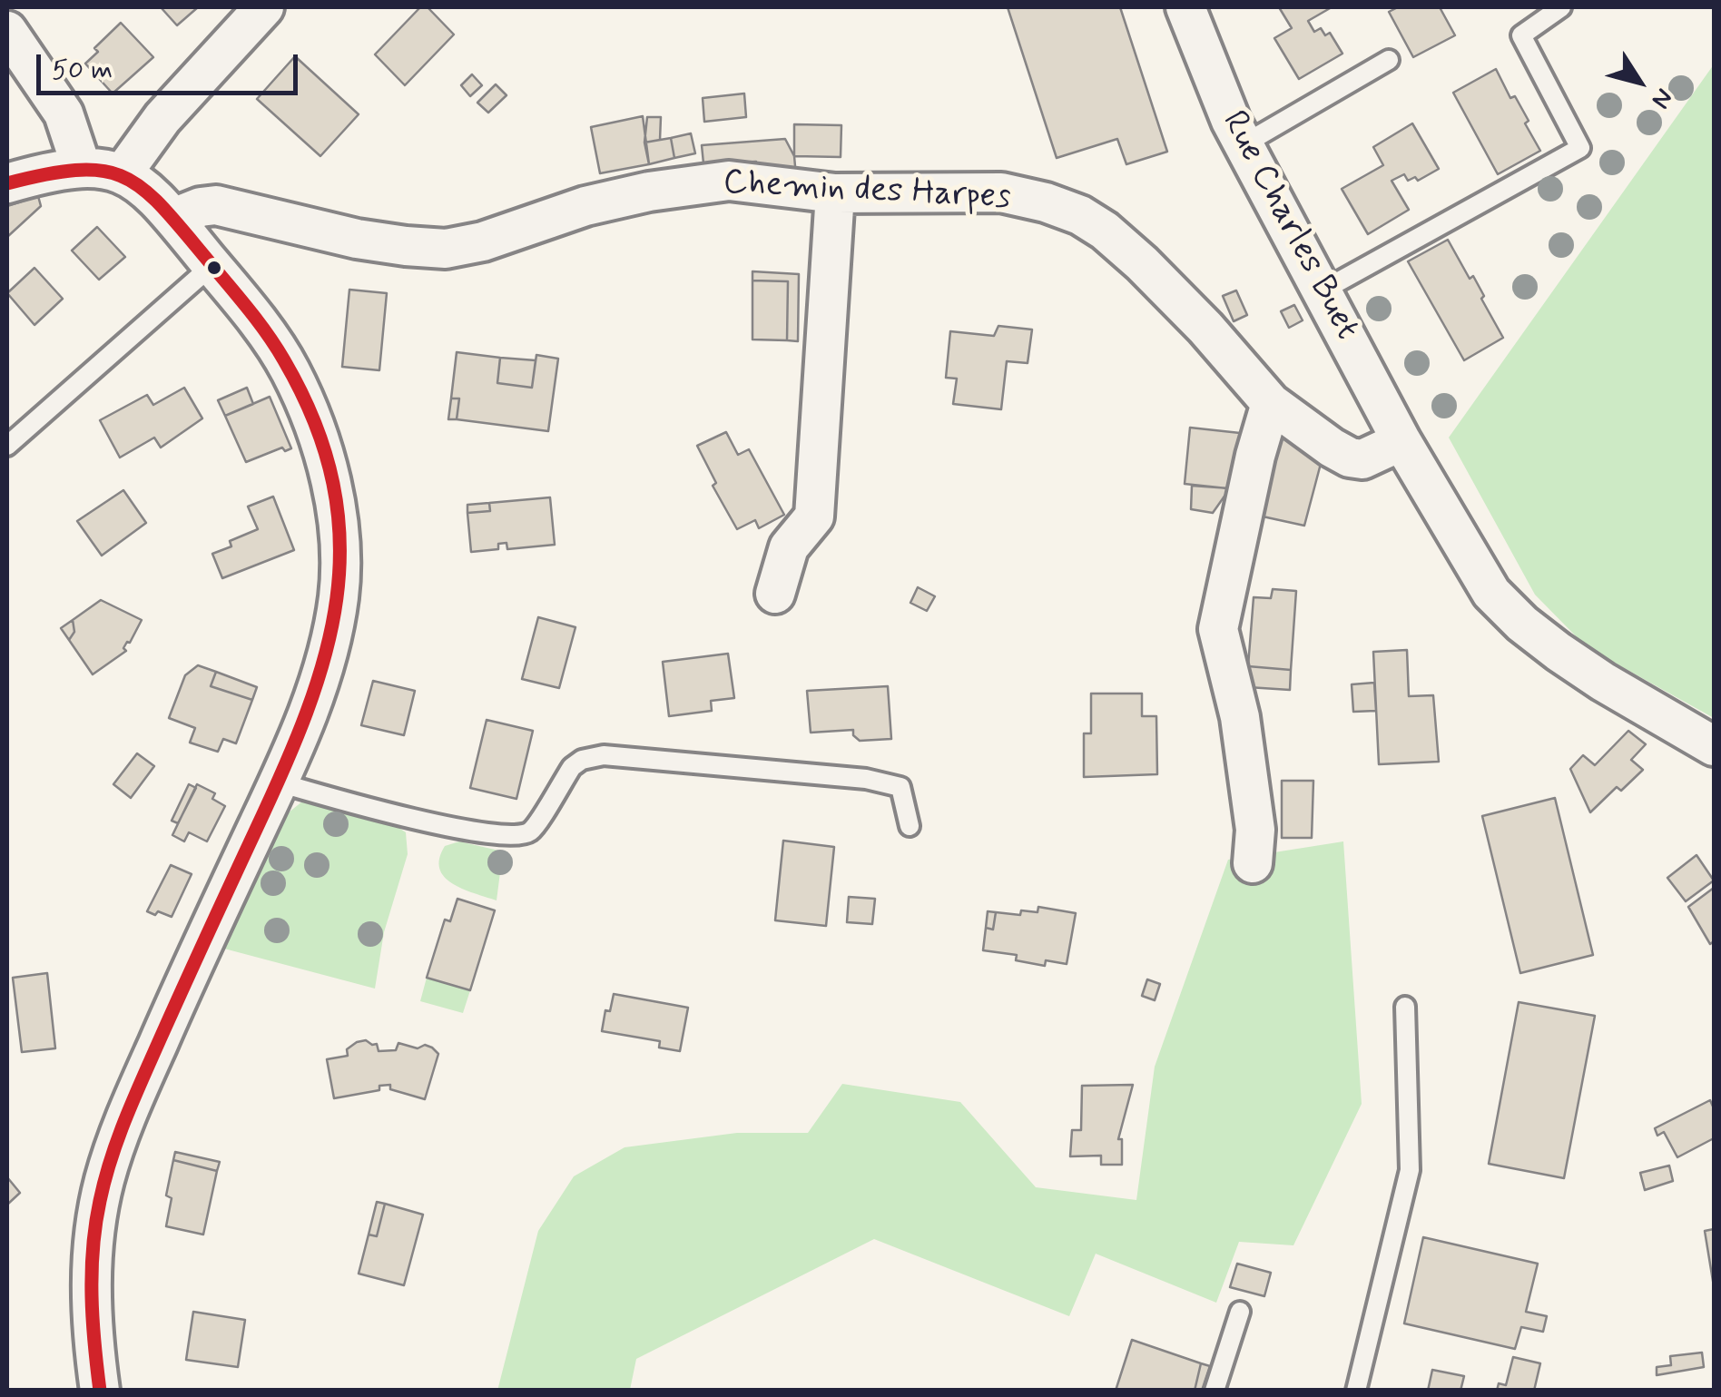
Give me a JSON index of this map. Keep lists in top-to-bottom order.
{
  "streets": {
    "street": ["Chemin des Harpes", "Rue Charles Buet"]
  },
  "crossings": [
    ["Chemin des Harpes", "Rue Charles Buet"]
  ],
  "scale_bar": "50 m",
  "north": "bottom right"
}
